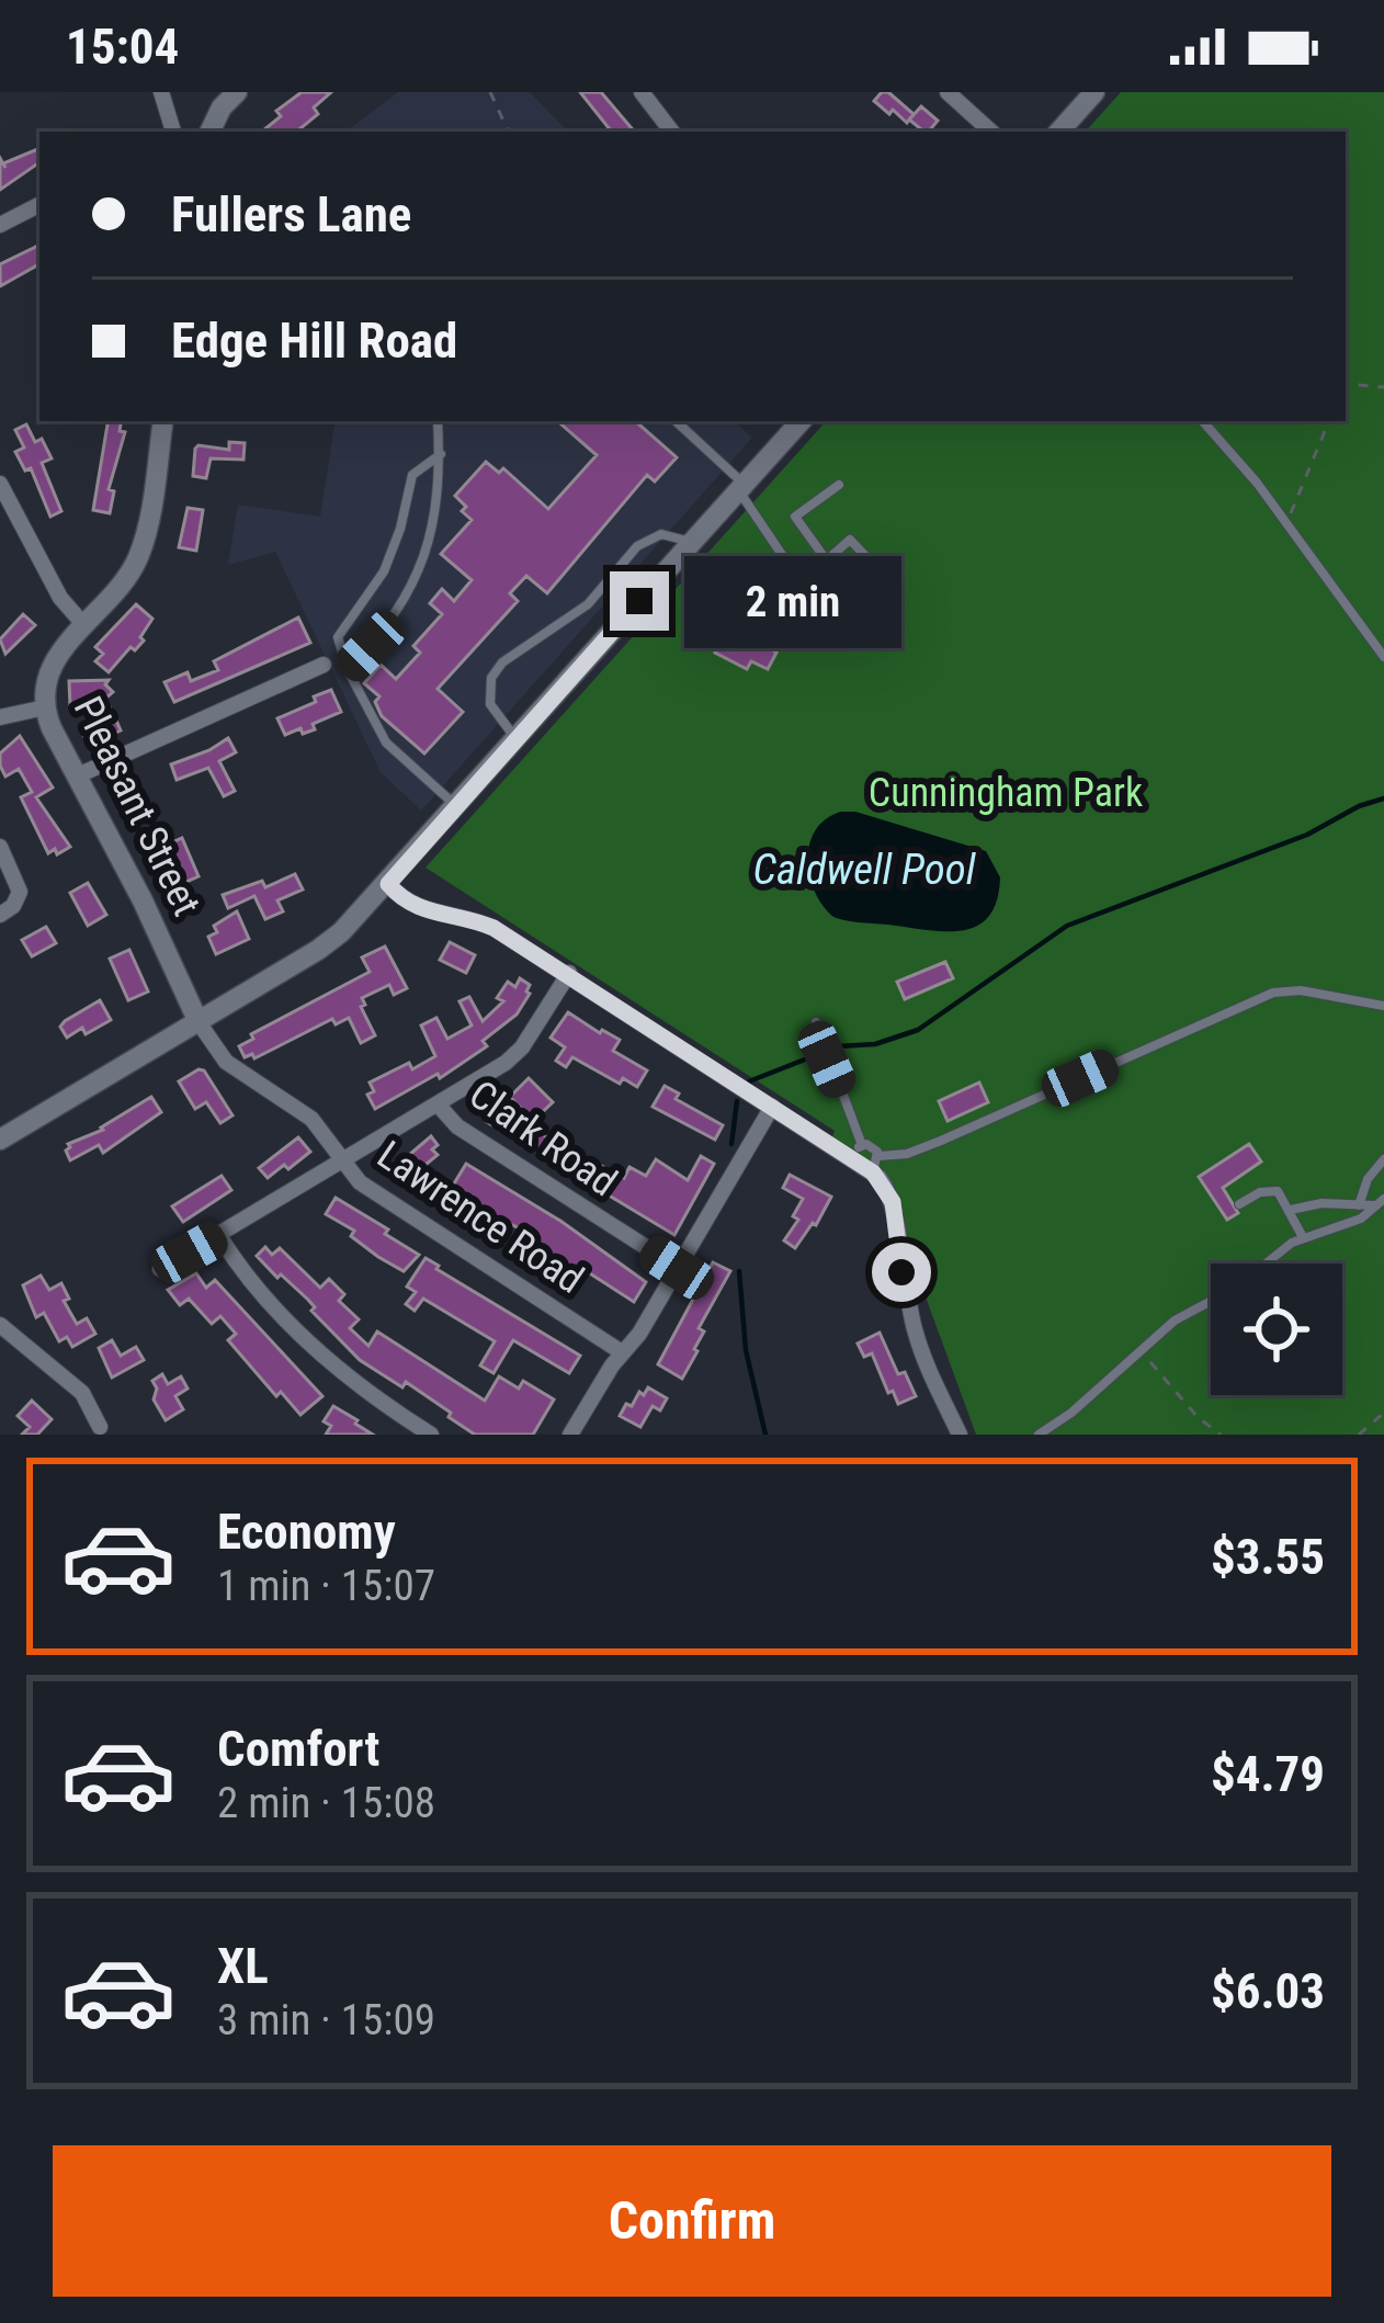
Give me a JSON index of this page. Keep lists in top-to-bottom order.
{
  "streets": {
    "street": ["Pleasant Street", "Clark Road", "Lawrence Road"]
  },
  "crossings": [
    ["Pleasant Street", "Lawrence Road"]
  ],
  "water": ["Caldwell Pool"],
  "parks": ["Cunningham Park"],
  "page": {
    "status": "15:04",
    "banner": ["Fullers Lane", "Edge Hill Road"],
    "bubble": "2 min",
    "list": [
      {
        "name": "Economy",
        "note": "1 min · 15:07",
        "value": "$3.55"
      },
      {
        "name": "Comfort",
        "note": "2 min · 15:08",
        "value": "$4.79"
      },
      {
        "name": "XL",
        "note": "3 min · 15:09",
        "value": "$6.03"
      }
    ],
    "buttons": "Confirm"
  }
}
